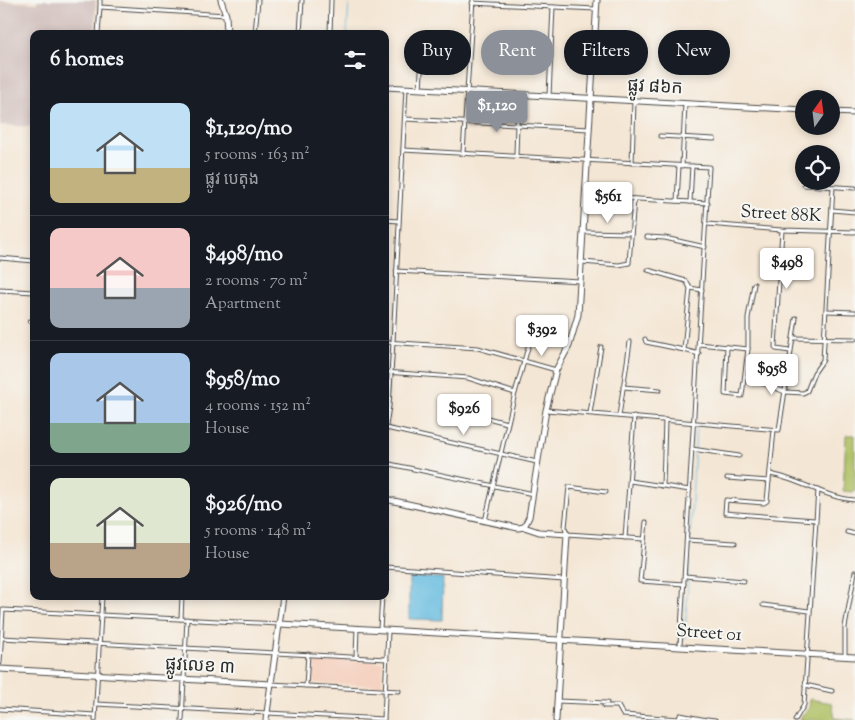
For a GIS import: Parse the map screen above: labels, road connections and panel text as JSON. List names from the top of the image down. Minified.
{"streets":{"street":["ផ្លូវ ៨៦ក","Street 88K","Street 01","ផ្លូវលេខ ៣"]},"north":"top","page":{"chip":["Buy","Rent","Filters","New"],"heading":"6 homes","list":[{"name":"$1,120/mo","note":"5 rooms · 163 m² · ផ្លូវ បេតុង"},{"name":"$498/mo","note":"2 rooms · 70 m² · Apartment"},{"name":"$958/mo","note":"4 rooms · 152 m² · House"},{"name":"$926/mo","note":"5 rooms · 148 m² · House"}],"price":["$1,120","$561","$498","$392","$958","$926"]}}
